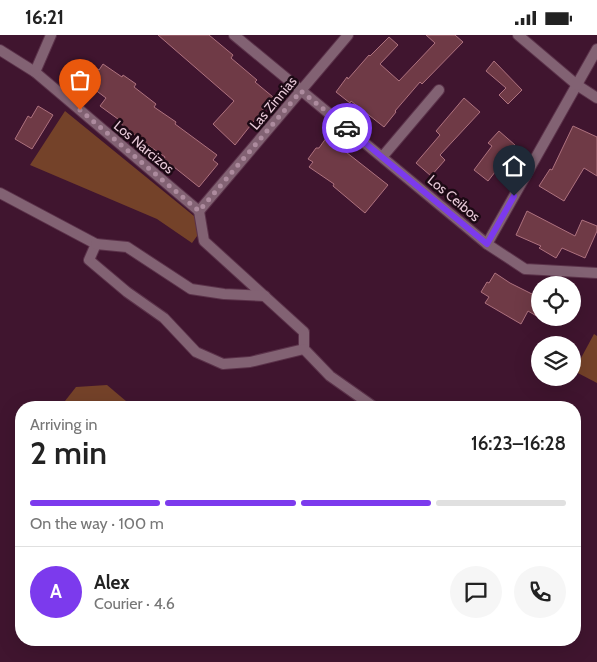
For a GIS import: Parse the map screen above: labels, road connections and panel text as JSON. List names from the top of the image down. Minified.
{"streets":{"street":["Las Zinnias","Los Narcizos","Los Ceibos"]},"crossings":[["Las Zinnias","Los Narcizos"],["Las Zinnias","Los Ceibos"]],"page":{"status":"16:21","heading":["2 min","Arriving in","16:23–16:28"],"panel":["Alex","Courier · 4.6"],"bar":"On the way · 100 m","round":"A"}}
